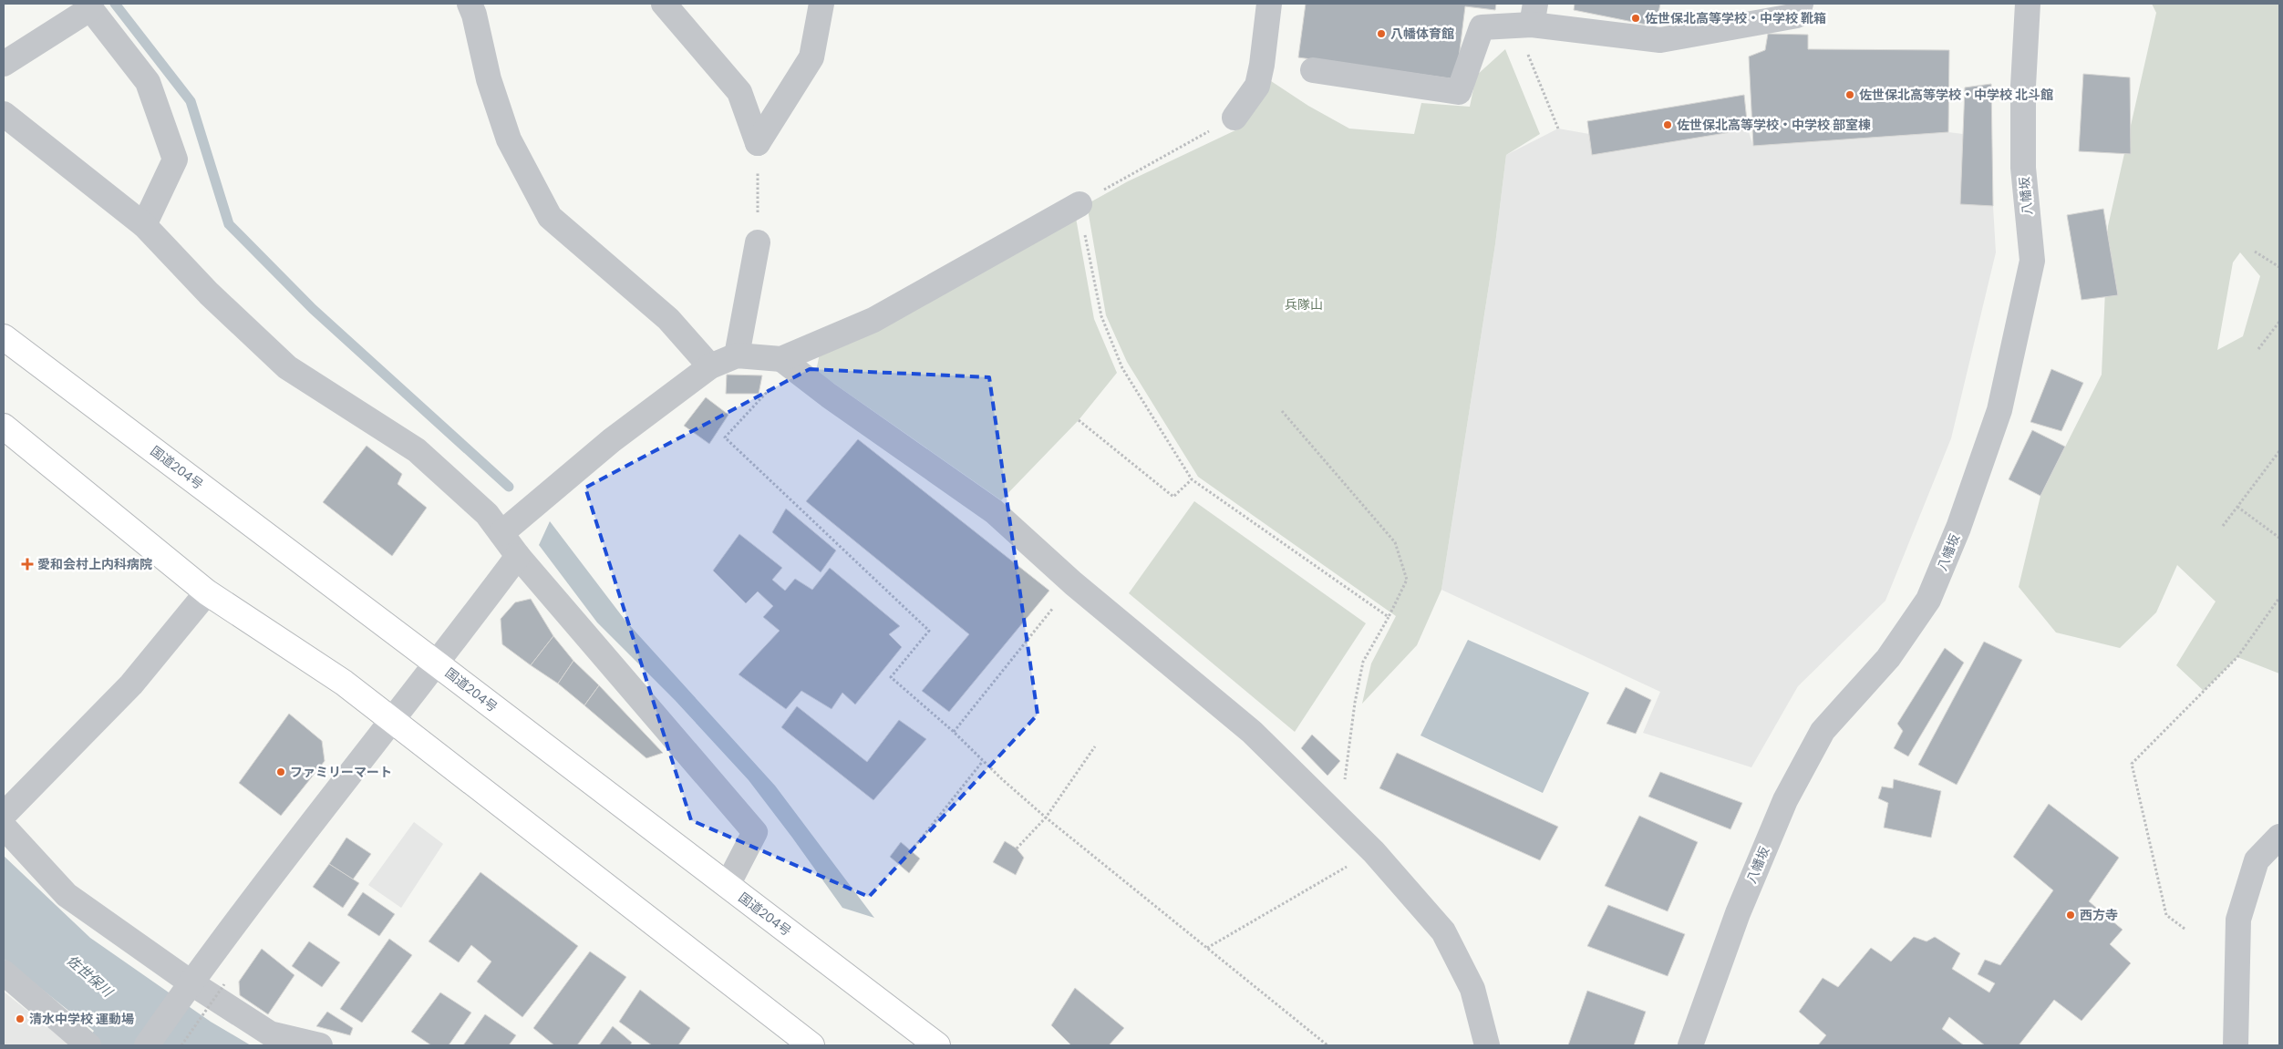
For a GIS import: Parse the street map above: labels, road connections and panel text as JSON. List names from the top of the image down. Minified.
{"streets":{"highway":["国道204号"],"street":["八幡坂"]},"water":["佐世保川"],"parks":["兵隊山"],"places":{"other":["佐世保北高等学校・中学校 靴箱","八幡体育館","佐世保北高等学校・中学校 北斗館","佐世保北高等学校・中学校 部室棟","ファミリーマート","西方寺","清水中学校 運動場"],"health":["愛和会村上内科病院"]}}
